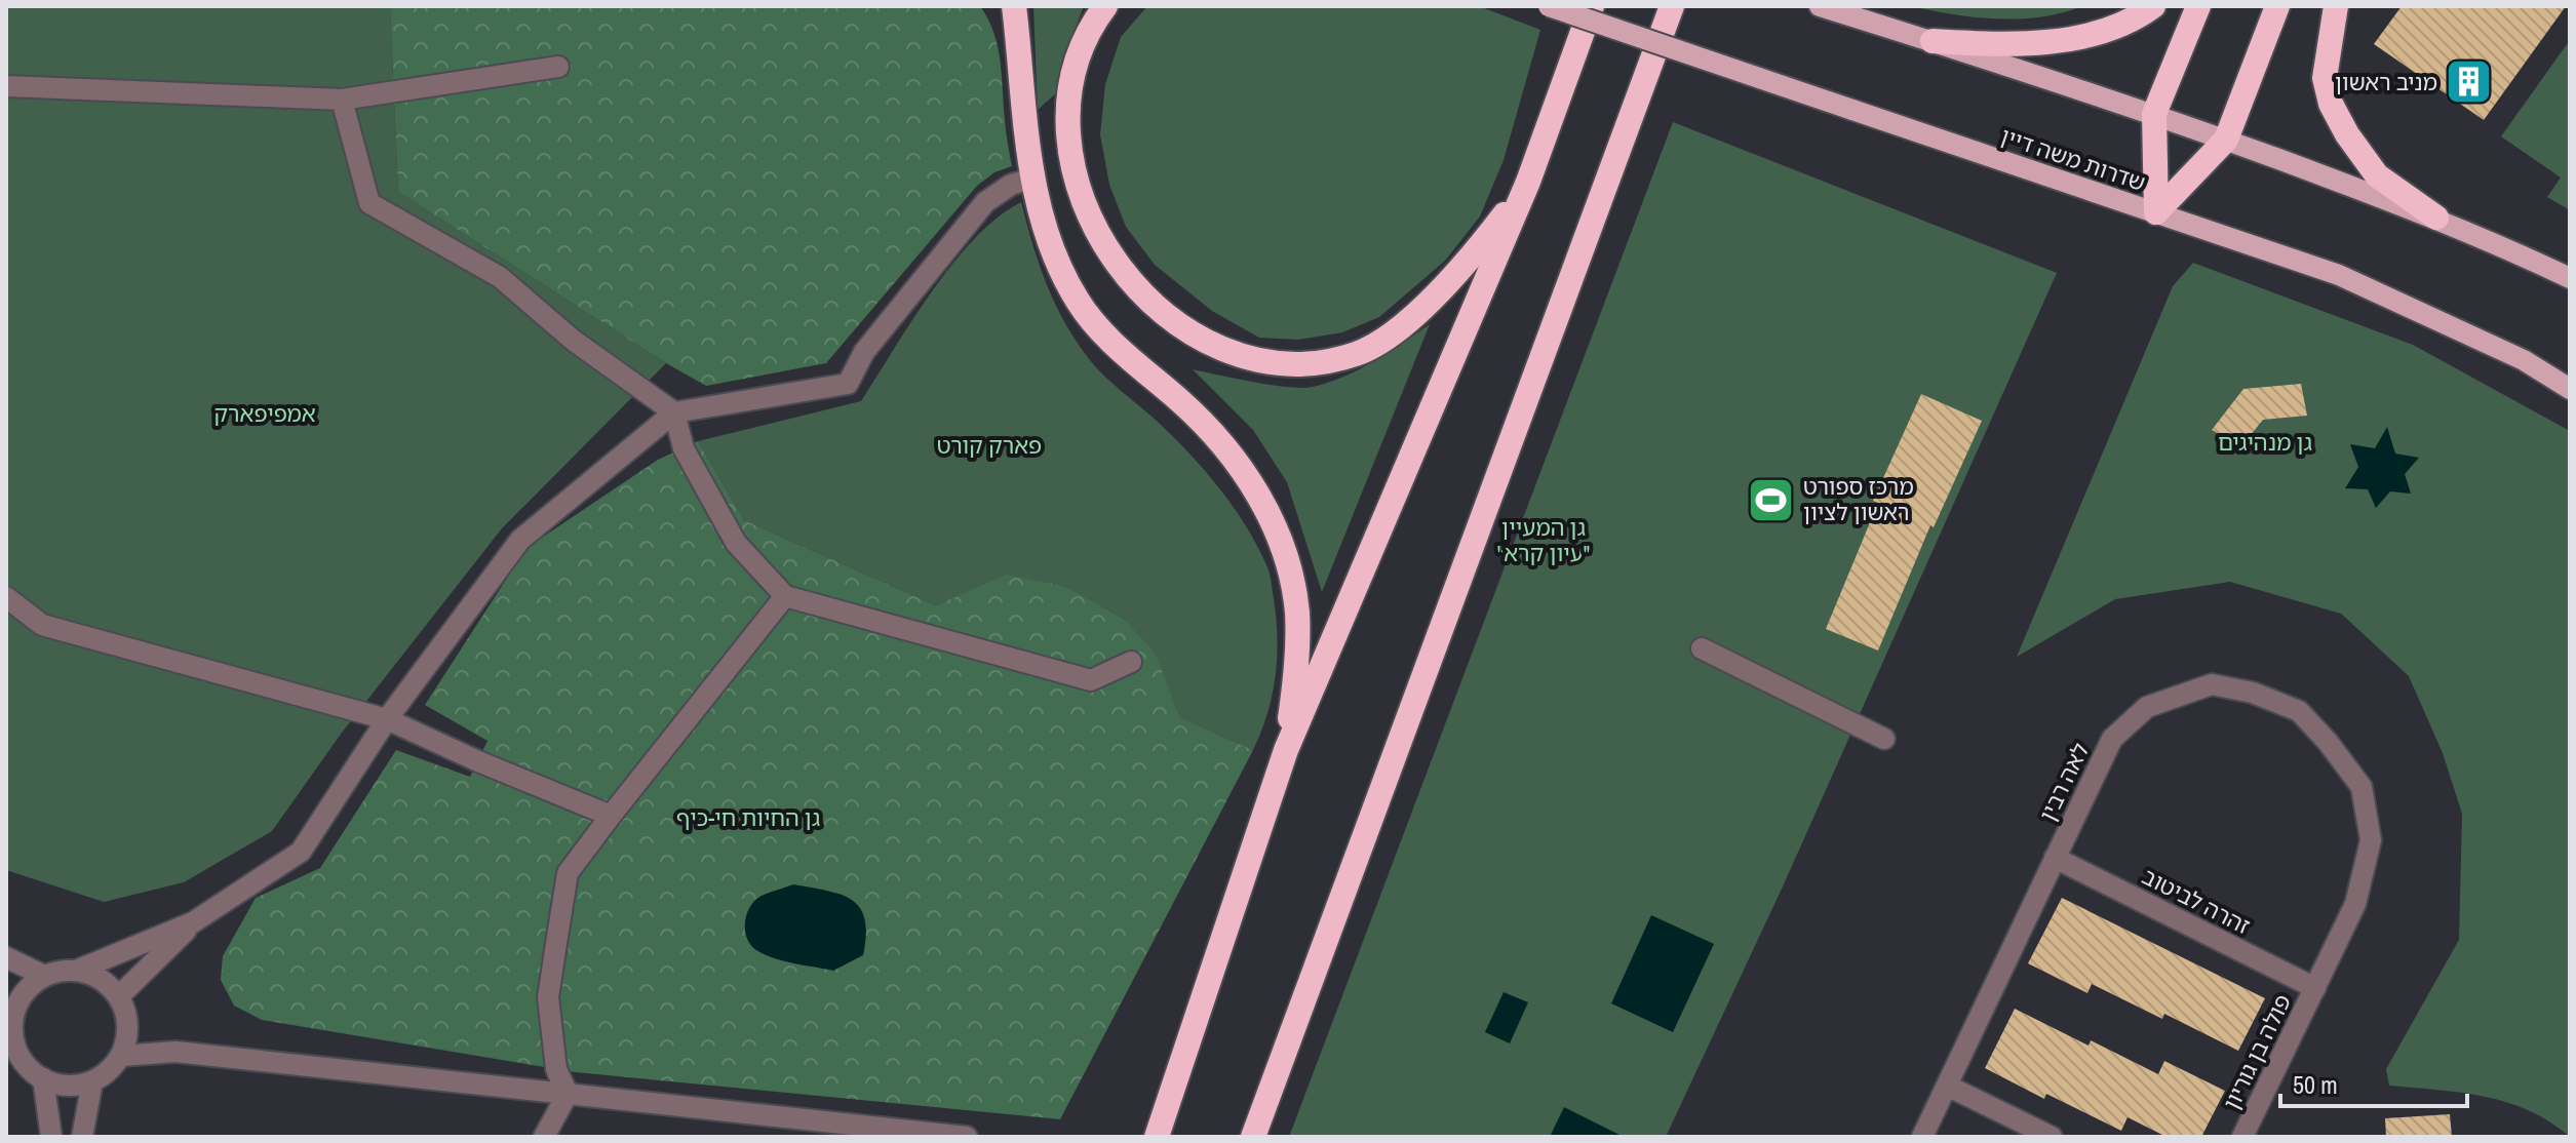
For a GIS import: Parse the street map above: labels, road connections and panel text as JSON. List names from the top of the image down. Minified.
{"streets":{"main road":["שדרות משה דיין"],"street":["לאה רבין","זהרה לביטוב","פולה בן גוריון"]},"crossings":[["לאה רבין","זהרה לביטוב"],["לאה רבין","פולה בן גוריון"],["זהרה לביטוב","פולה בן גוריון"]],"parks":["אמפיפארק","גן מנהיגים","פארק קורט","גן המעיין \"עיון קרא\"","גן החיות חי-כיף"],"places":{"building":["מניב ראשון"],"sports":["מרכז ספורט ראשון לציון"]},"scale_bar":"50 m"}
